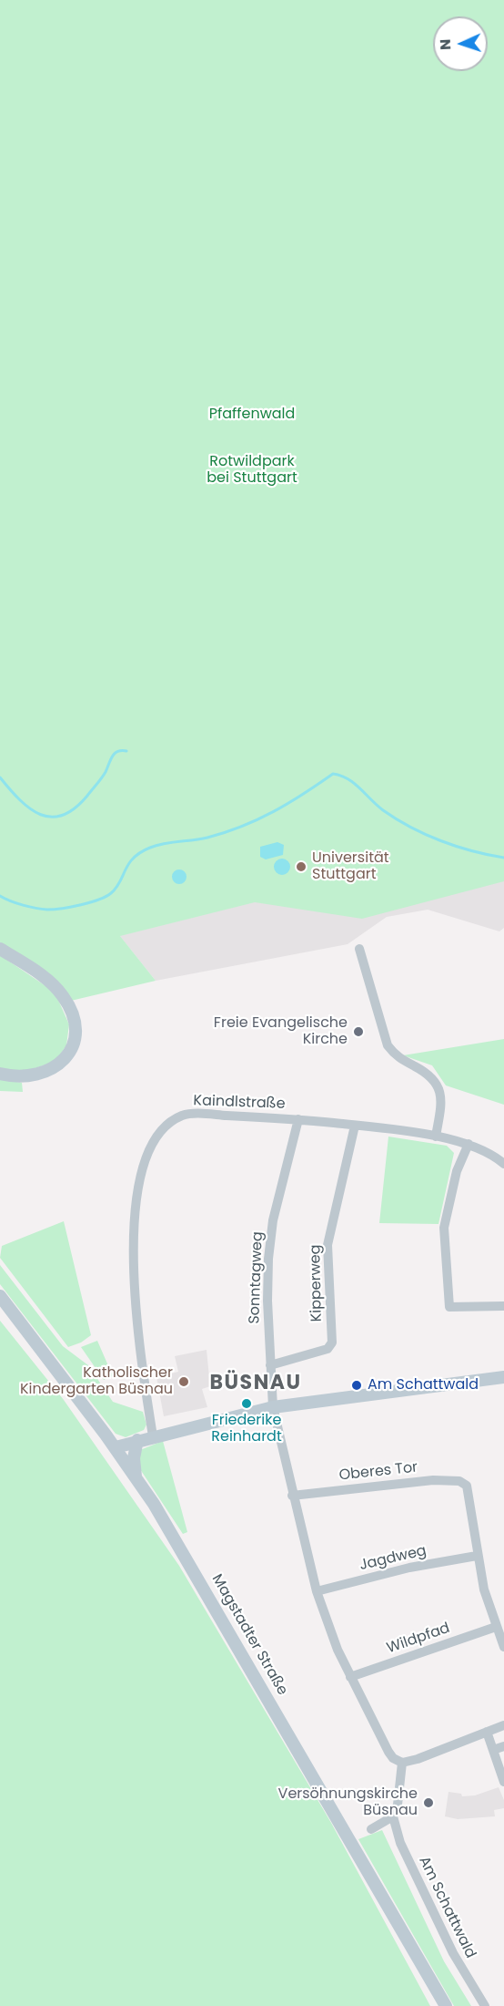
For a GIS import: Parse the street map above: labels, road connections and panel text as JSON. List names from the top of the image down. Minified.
{"streets":{"main road":["Magstadter Straße"],"street":["Kaindlstraße","Sonntagweg","Kipperweg","Oberes Tor","Jagdweg","Wildpfad","Am Schattwald"]},"crossings":[["Kaindlstraße","Sonntagweg"],["Kaindlstraße","Kipperweg"],["Sonntagweg","Kipperweg"],["Oberes Tor","Jagdweg"]],"districts":["BÜSNAU"],"parks":["Pfaffenwald","Rotwildpark bei Stuttgart"],"places":["Universität Stuttgart","Freie Evangelische Kirche","Katholischer Kindergarten Büsnau","Am Schattwald","Friederike Reinhardt","Versöhnungskirche Büsnau"],"north":"left"}
